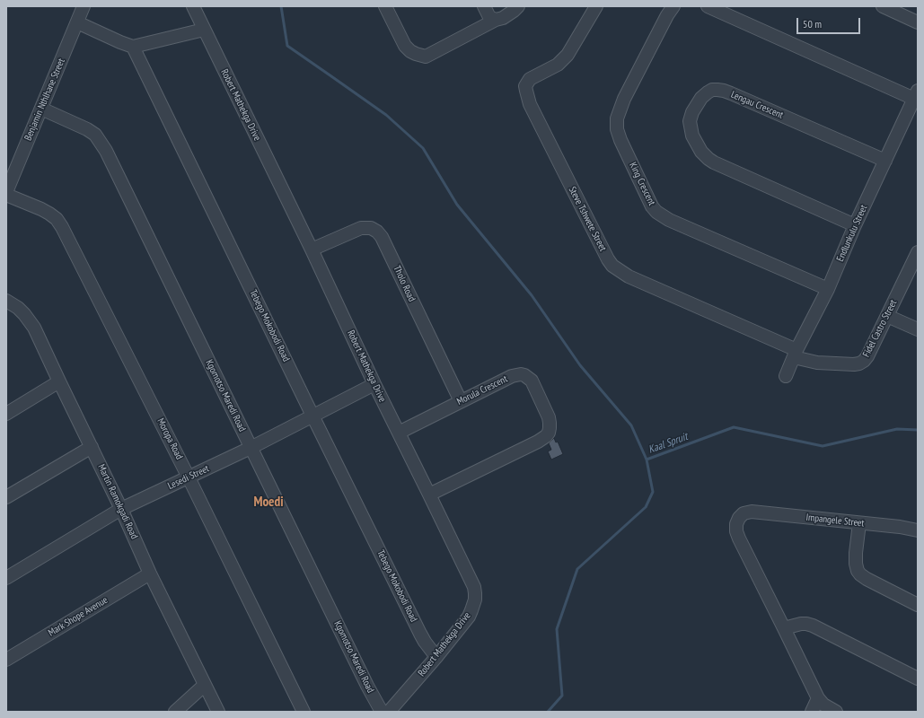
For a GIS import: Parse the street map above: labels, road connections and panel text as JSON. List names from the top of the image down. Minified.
{"streets":{"street":["Benjamin Nthlhane Street","Robert Mathekga Drive","Lengau Crescent","King Crescent","Steve Tshwete Street","Endlunkulu Street","Tholo Road","Tebego Mokobodi Road","Fidel Castro Street","Morula Crescent","Kgomotso Maredi Road","Moropa Road","Lesedi Street","Martin Ramokgadi Road","Impangele Street","Mark Shope Avenue"]},"crossings":[["Benjamin Nthlhane Street","Kgomotso Maredi Road"],["Benjamin Nthlhane Street","Moropa Road"],["Robert Mathekga Drive","Tholo Road"],["Robert Mathekga Drive","Tebego Mokobodi Road"],["Robert Mathekga Drive","Morula Crescent"],["Robert Mathekga Drive","Lesedi Street"],["Lengau Crescent","Endlunkulu Street"],["King Crescent","Endlunkulu Street"],["Steve Tshwete Street","Endlunkulu Street"],["Steve Tshwete Street","Fidel Castro Street"],["Endlunkulu Street","Fidel Castro Street"],["Tholo Road","Morula Crescent"],["Tebego Mokobodi Road","Lesedi Street"],["Kgomotso Maredi Road","Lesedi Street"],["Moropa Road","Lesedi Street"],["Lesedi Street","Martin Ramokgadi Road"],["Martin Ramokgadi Road","Mark Shope Avenue"]],"districts":["Moedi"],"water":["Kaal Spruit"],"scale_bar":"50 m"}
